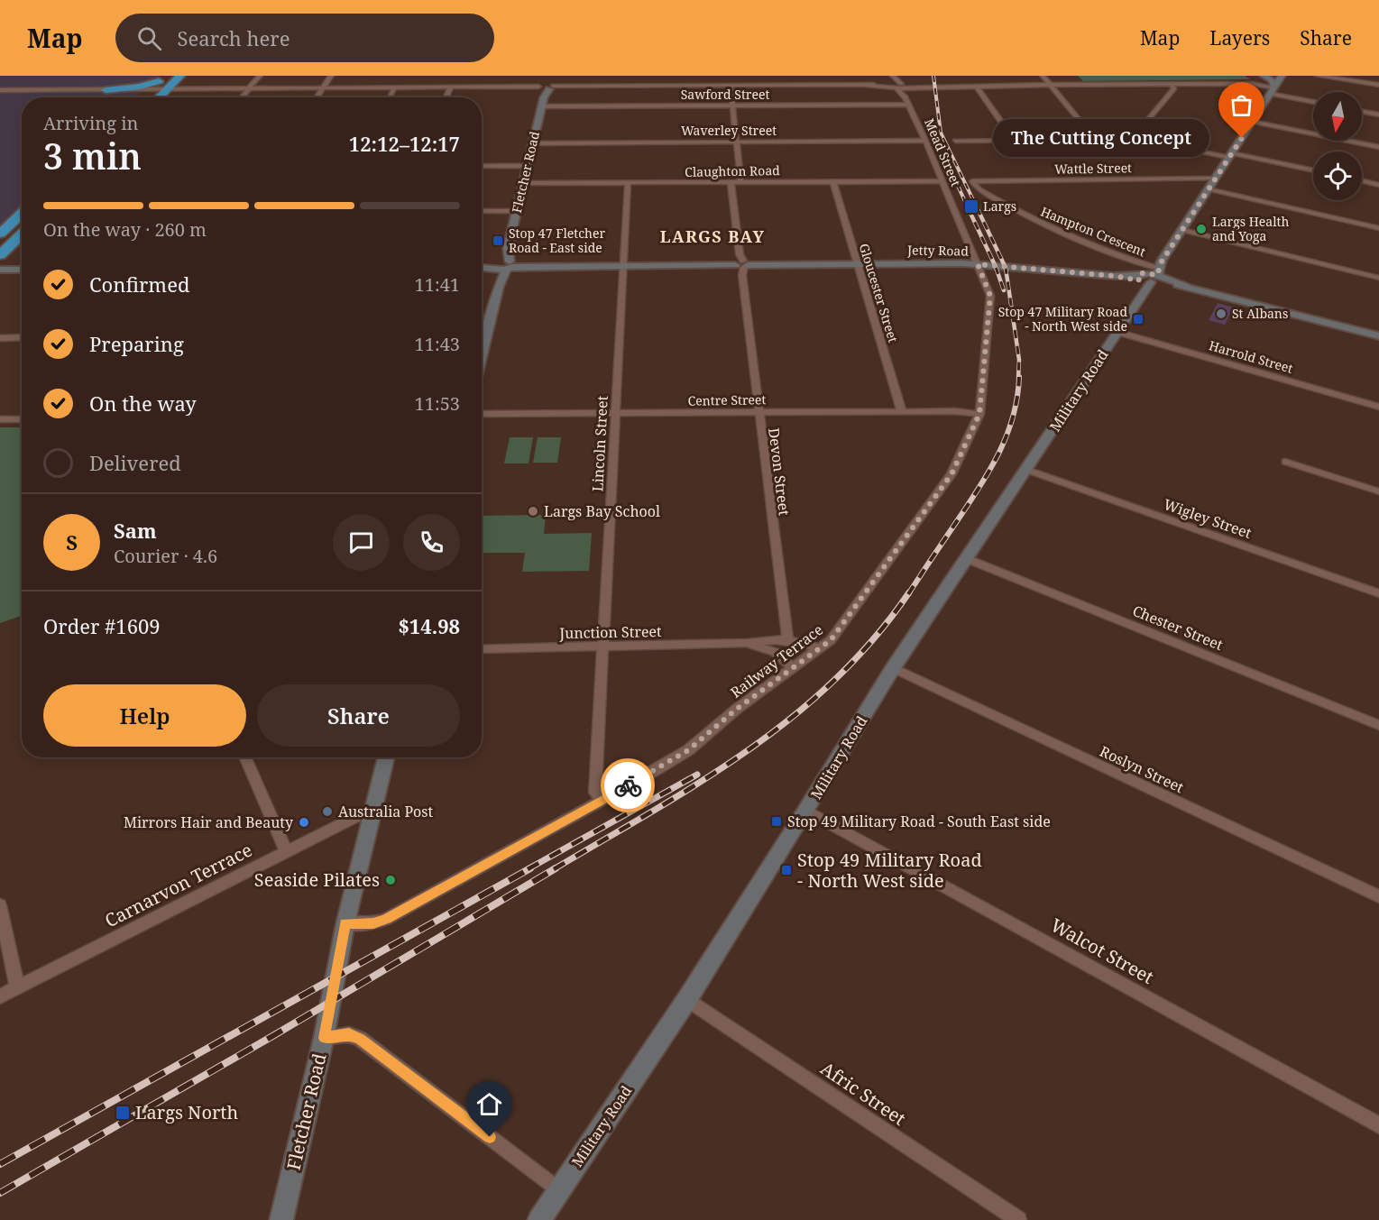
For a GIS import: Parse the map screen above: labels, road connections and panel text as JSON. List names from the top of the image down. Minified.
{"streets":{"street":["Sawford Street","Waverley Street","Mead Street","Wattle Street","Claughton Road","Fletcher Road","Hampton Crescent","Jetty Road","Gloucester Street","Harrold Street","Military Road","Centre Street","Lincoln Street","Devon Street","Wigley Street","Chester Street","Junction Street","Railway Terrace","Roslyn Street","Carnarvon Terrace","Walcot Street","Afric Street"]},"crossings":[["Sawford Street","Mead Street"],["Sawford Street","Fletcher Road"],["Waverley Street","Mead Street"],["Waverley Street","Fletcher Road"],["Mead Street","Claughton Road"],["Mead Street","Jetty Road"],["Mead Street","Railway Terrace"],["Wattle Street","Hampton Crescent"],["Wattle Street","Military Road"],["Claughton Road","Fletcher Road"],["Claughton Road","Gloucester Street"],["Claughton Road","Lincoln Street"],["Claughton Road","Devon Street"],["Fletcher Road","Jetty Road"],["Fletcher Road","Railway Terrace"],["Fletcher Road","Carnarvon Terrace"],["Hampton Crescent","Jetty Road"],["Hampton Crescent","Military Road"],["Jetty Road","Gloucester Street"],["Jetty Road","Military Road"],["Jetty Road","Lincoln Street"],["Jetty Road","Devon Street"],["Jetty Road","Railway Terrace"],["Gloucester Street","Centre Street"],["Harrold Street","Military Road"],["Military Road","Wigley Street"],["Military Road","Chester Street"],["Military Road","Roslyn Street"],["Military Road","Walcot Street"],["Military Road","Afric Street"],["Centre Street","Lincoln Street"],["Centre Street","Devon Street"],["Centre Street","Railway Terrace"],["Lincoln Street","Junction Street"],["Lincoln Street","Railway Terrace"],["Devon Street","Junction Street"],["Junction Street","Railway Terrace"]],"districts":["LARGS BAY"],"places":{"other":["The Cutting Concept","Largs Health and Yoga","St Albans","Largs Bay School","Australia Post","Mirrors Hair and Beauty","Seaside Pilates"],"transit":["Largs","Stop 47 Fletcher Road - East side","Stop 47 Military Road - North West side","Stop 49 Military Road - South East side","Stop 49 Military Road - North West side","Largs North"]},"north":"bottom","page":{"header":"Map","search":"Search here","nav":["Map","Layers","Share"],"heading":["3 min","Arriving in","12:12–12:17"],"panel":["Sam","Courier · 4.6","Order #1609","$14.98"],"bubble":"The Cutting Concept","bar":"On the way · 260 m","list":[["Confirmed","11:41"],["Preparing","11:43"],["On the way","11:53"],"Delivered"],"round":"S","buttons":["Help","Share"]}}
